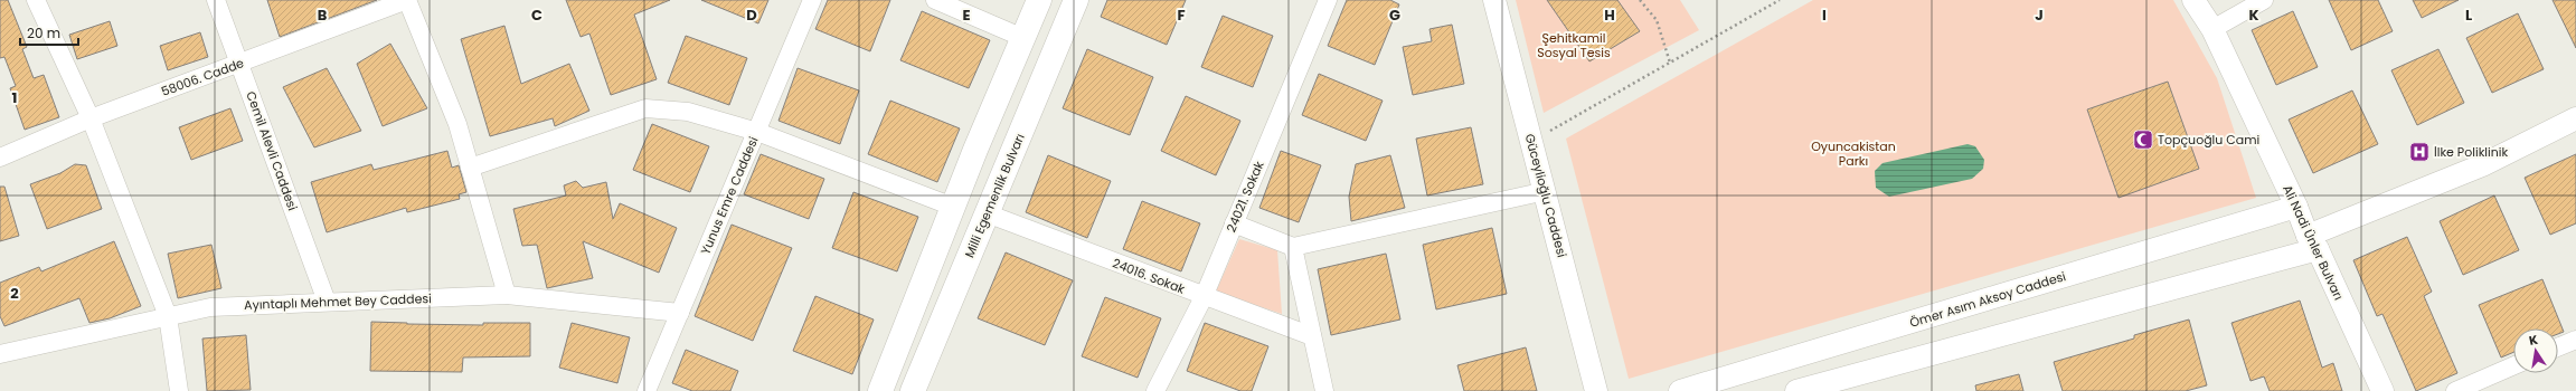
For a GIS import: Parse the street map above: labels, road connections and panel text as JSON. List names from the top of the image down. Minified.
{"streets":{"main road":["Milli Egemenlik Bulvarı"],"street":["58006. Cadde","Cemil Alevli Caddesi","Yunus Emre Caddesi","Güceylioğlu Caddesi","24021. Sokak","Ali Nadi Ünler Bulvarı","24016. Sokak","Ömer Asım Aksoy Caddesi","Ayıntaplı Mehmet Bey Caddesi"]},"crossings":[["58006. Cadde","Cemil Alevli Caddesi"],["Cemil Alevli Caddesi","Ayıntaplı Mehmet Bey Caddesi"],["Yunus Emre Caddesi","Ayıntaplı Mehmet Bey Caddesi"],["Milli Egemenlik Bulvarı","24016. Sokak"],["24021. Sokak","24016. Sokak"],["Ali Nadi Ünler Bulvarı","Ömer Asım Aksoy Caddesi"]],"parks":["Şehitkamil Sosyal Tesis","Oyuncakistan Parkı"],"places":{"mosque":["Topçuoğlu Cami"],"hospital":["İlke Poliklinik"]},"scale_bar":"20 m","north":"top","grid":{"columns":["B","C","D","E","F","G","H","I","J","K","L"],"rows":["1","2"]}}
